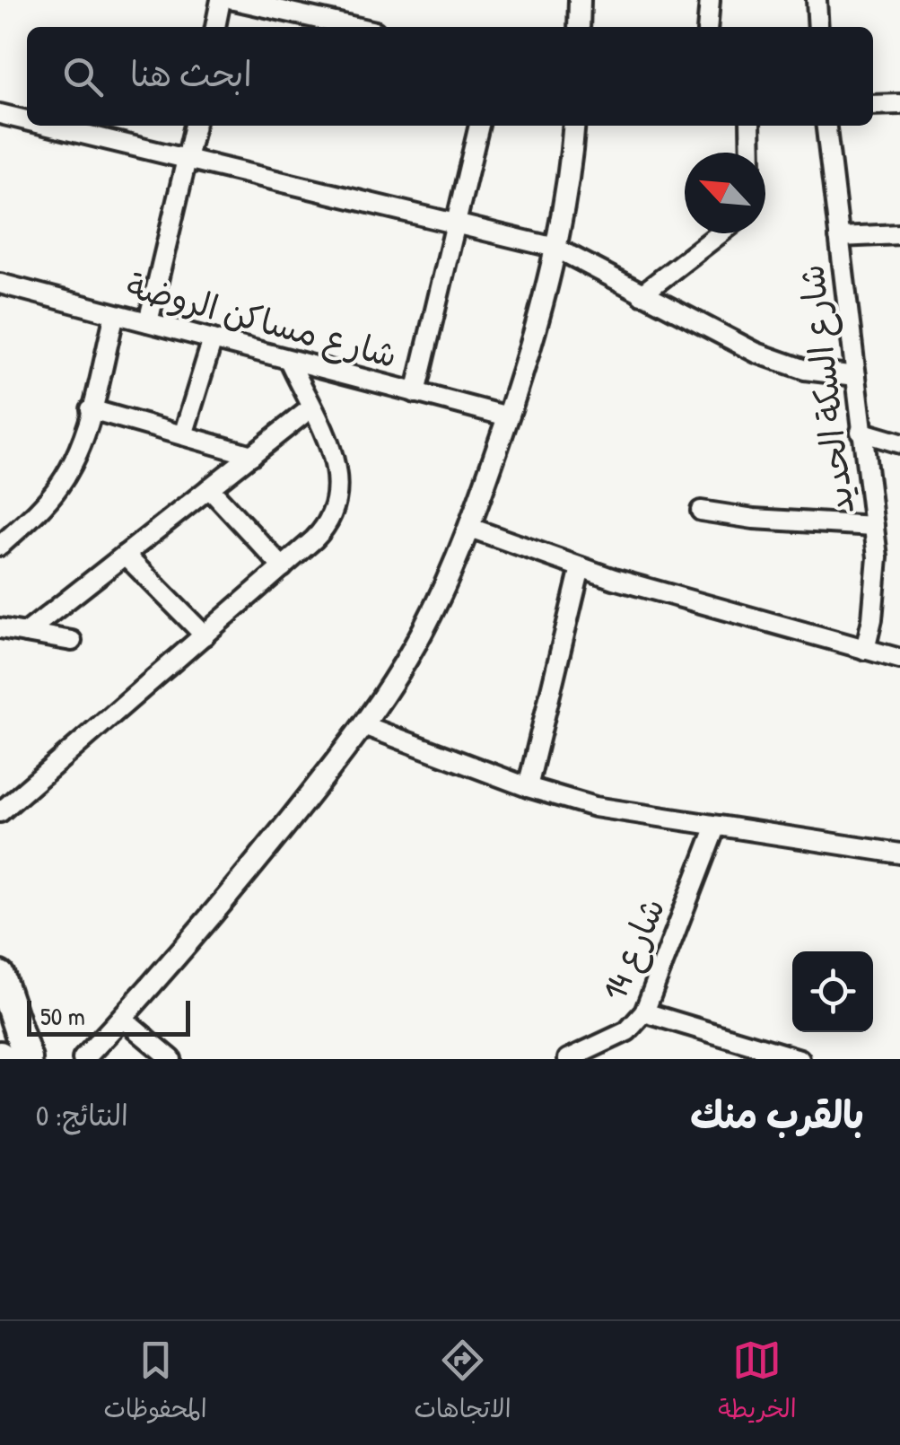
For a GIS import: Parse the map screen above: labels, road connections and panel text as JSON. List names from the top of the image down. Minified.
{"streets":{"street":["شارع مساكن الروضة","شارع السكة الحديد","شارع 14"]},"scale_bar":"50 m","north":"top left","page":{"search":"ابحث هنا","scale":"50 m","heading":["بالقرب منك","النتائج: 0"],"nav":["الخريطة","الاتجاهات","المحفوظات"]}}
